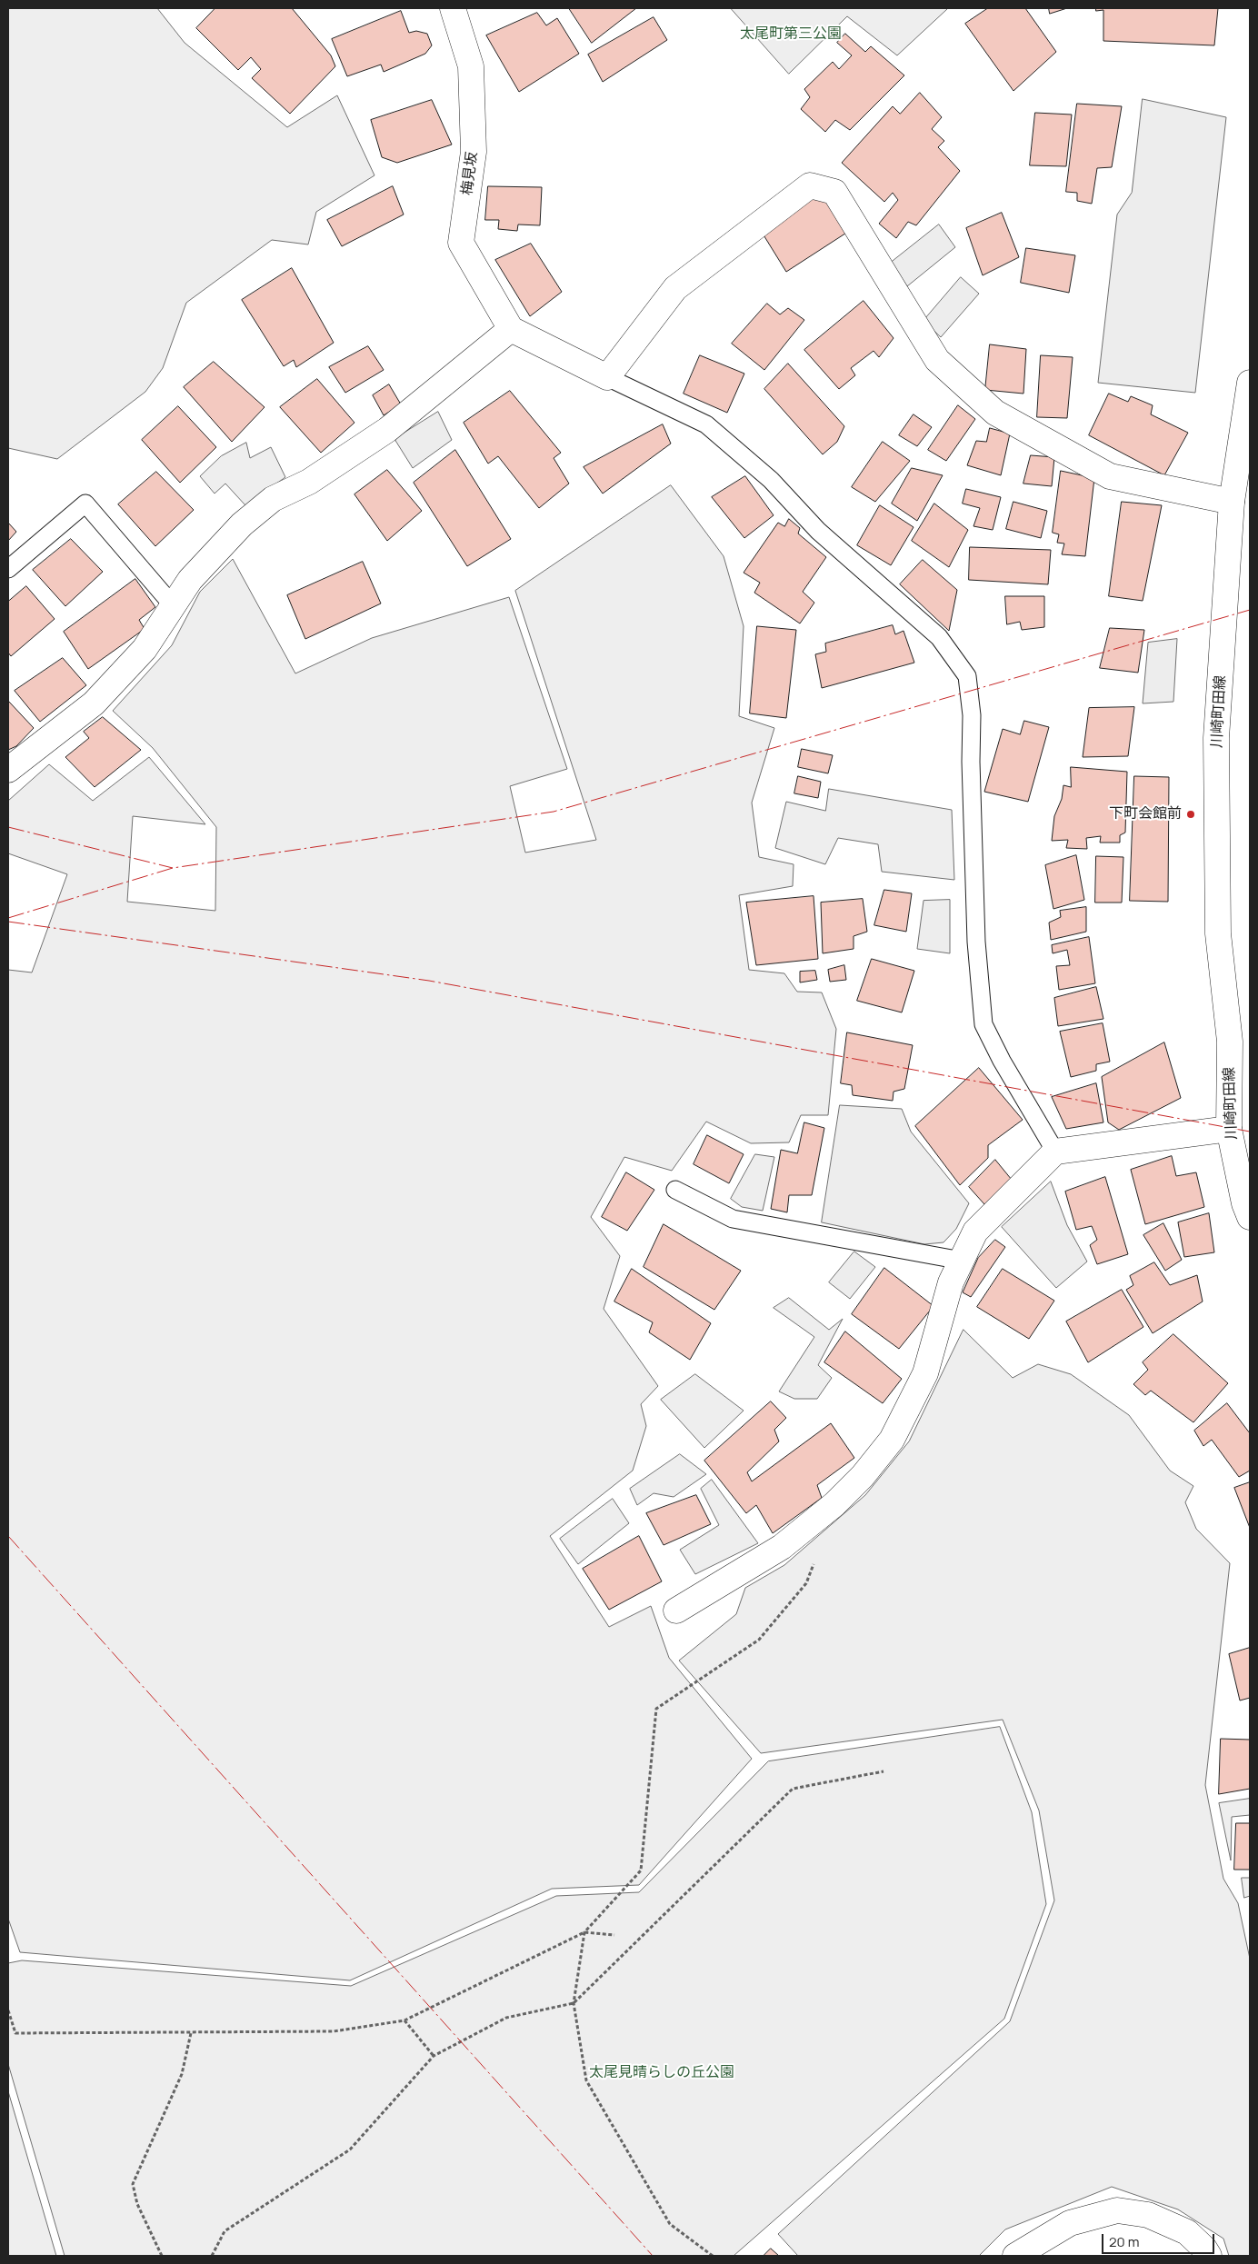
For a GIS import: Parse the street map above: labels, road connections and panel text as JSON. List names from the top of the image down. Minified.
{"streets":{"street":["梅見坂","川崎町田線"]},"parks":["太尾町第三公園","太尾見晴らしの丘公園"],"places":["下町会館前"],"scale_bar":"20 m"}
